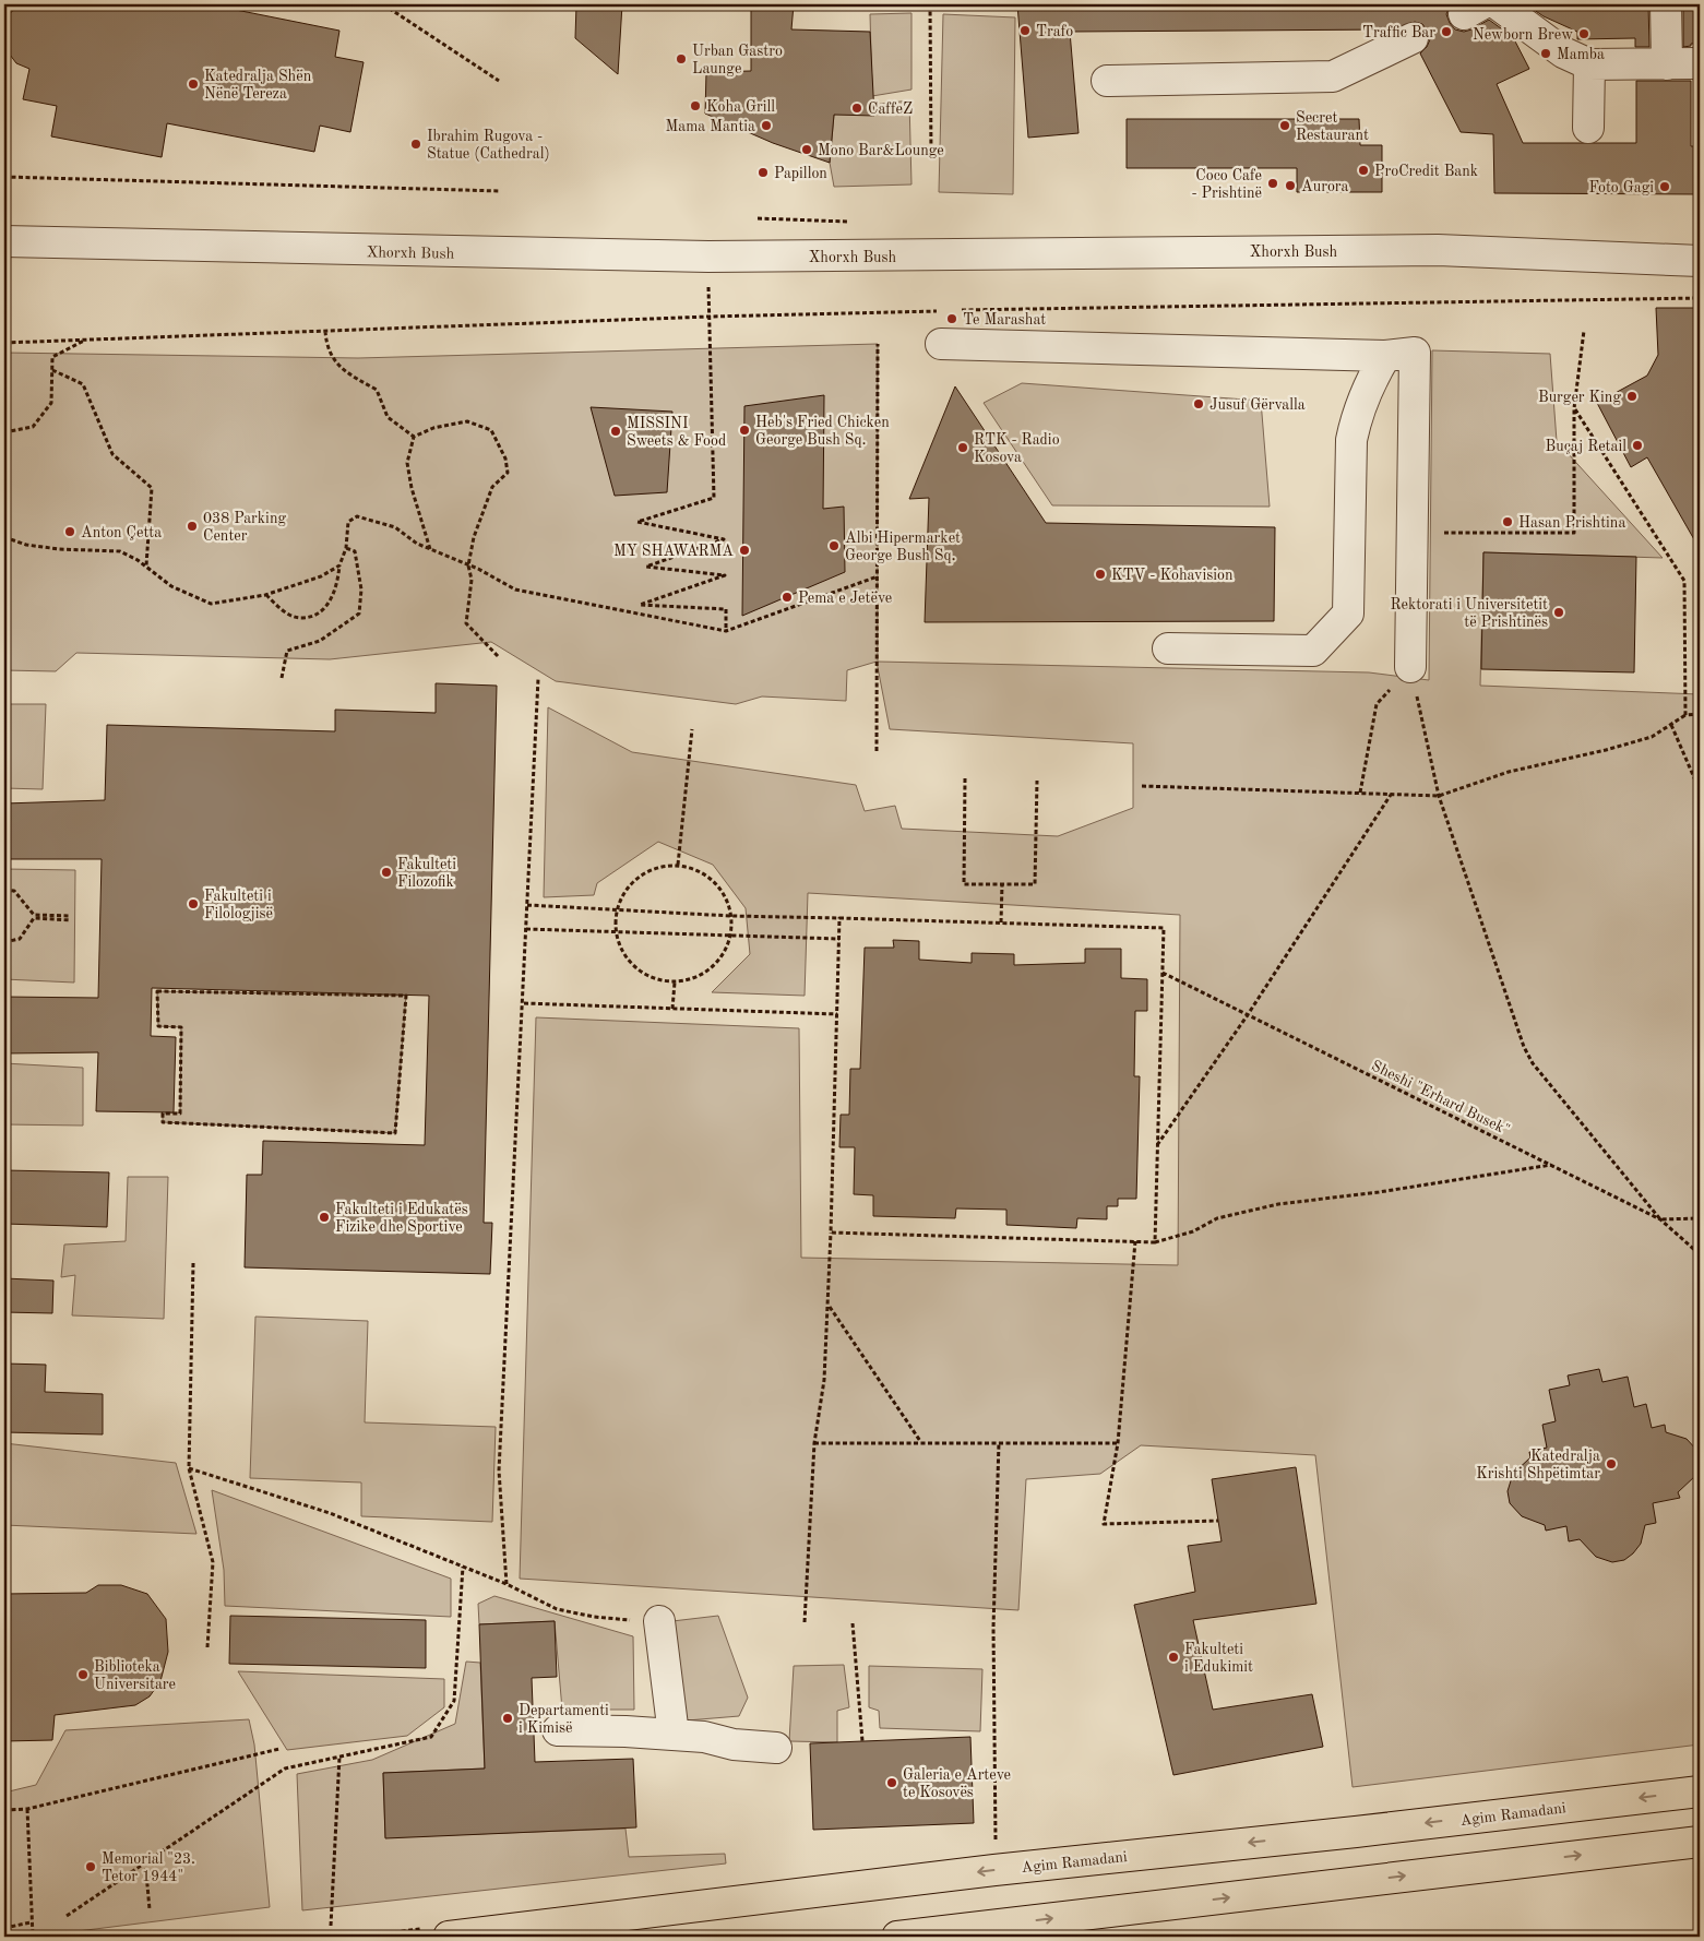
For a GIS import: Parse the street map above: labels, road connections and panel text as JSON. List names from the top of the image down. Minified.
{"streets":{"main road":["Agim Ramadani"],"street":["Xhorxh Bush"],"path":["Sheshi \"Erhard Busek\""]},"places":["Trafo","Traffic Bar","Newborn Brew","Mamba","Urban Gastro Launge","Katedralja Shën Nënë Tereza","Koha Grill","CaffeZ","Mama Mantia","Secret Restaurant","Ibrahim Rugova - Statue (Cathedral)","Mono Bar&Lounge","ProCredit Bank","Papillon","Coco Cafe - Prishtinë","Aurora","Foto Gagi","Te Marashat","Burger King","Jusuf Gërvalla","Heb's Fried Chicken George Bush Sq.","MISSINI Sweets & Food","Buçaj Retail","RTK - Radio Kosova","Hasan Prishtina","038 Parking Center","Anton Çetta","Albi Hipermarket George Bush Sq.","MY SHAWARMA","KTV - Kohavision","Pema e Jetëve","Rektorati i Universitetit të Prishtinës","Fakulteti Filozofik","Fakulteti i Filologjisë","Fakulteti i Edukatës Fizike dhe Sportive","Katedralja Krishti Shpëtimtar","Fakulteti i Edukimit","Biblioteka Universitare","Departamenti i Kimisë","Galeria e Arteve te Kosovës","Memorial \"23. Tetor 1944\""]}
